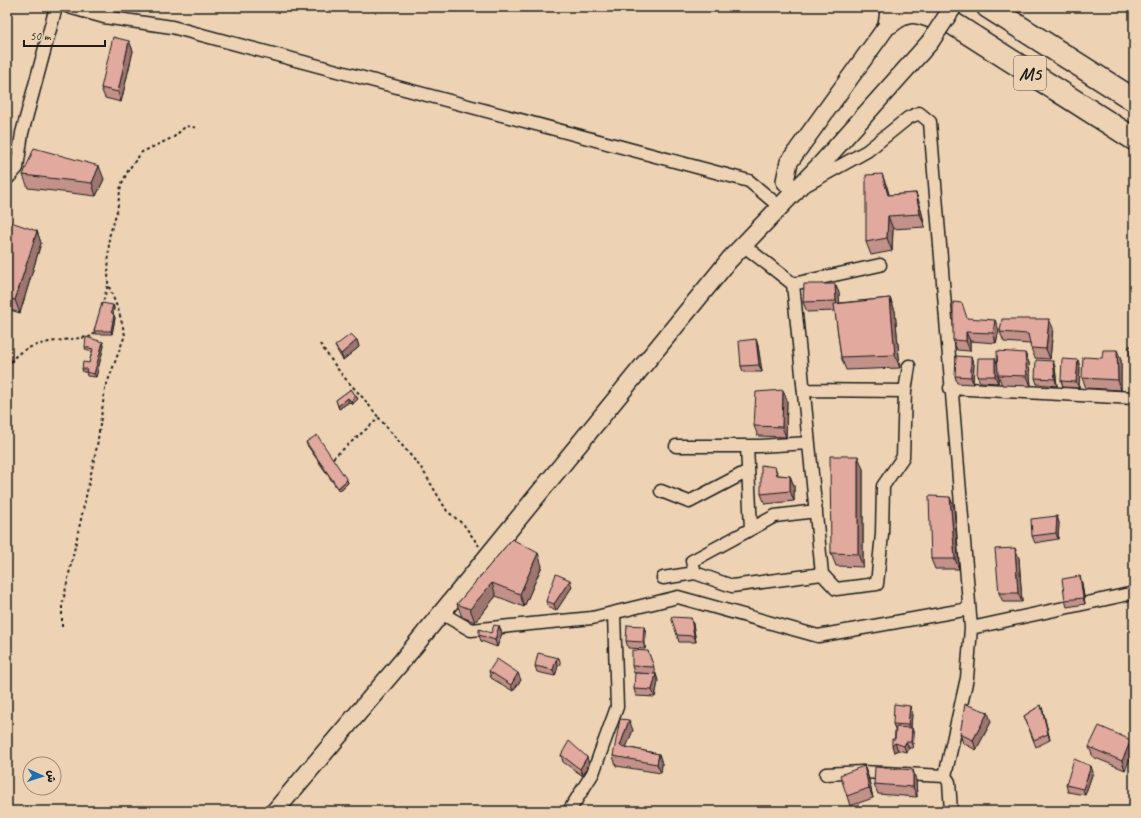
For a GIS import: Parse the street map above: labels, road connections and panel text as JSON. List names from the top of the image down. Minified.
{"streets":{"highway":["M5"]},"scale_bar":"50 m","north":"right"}
